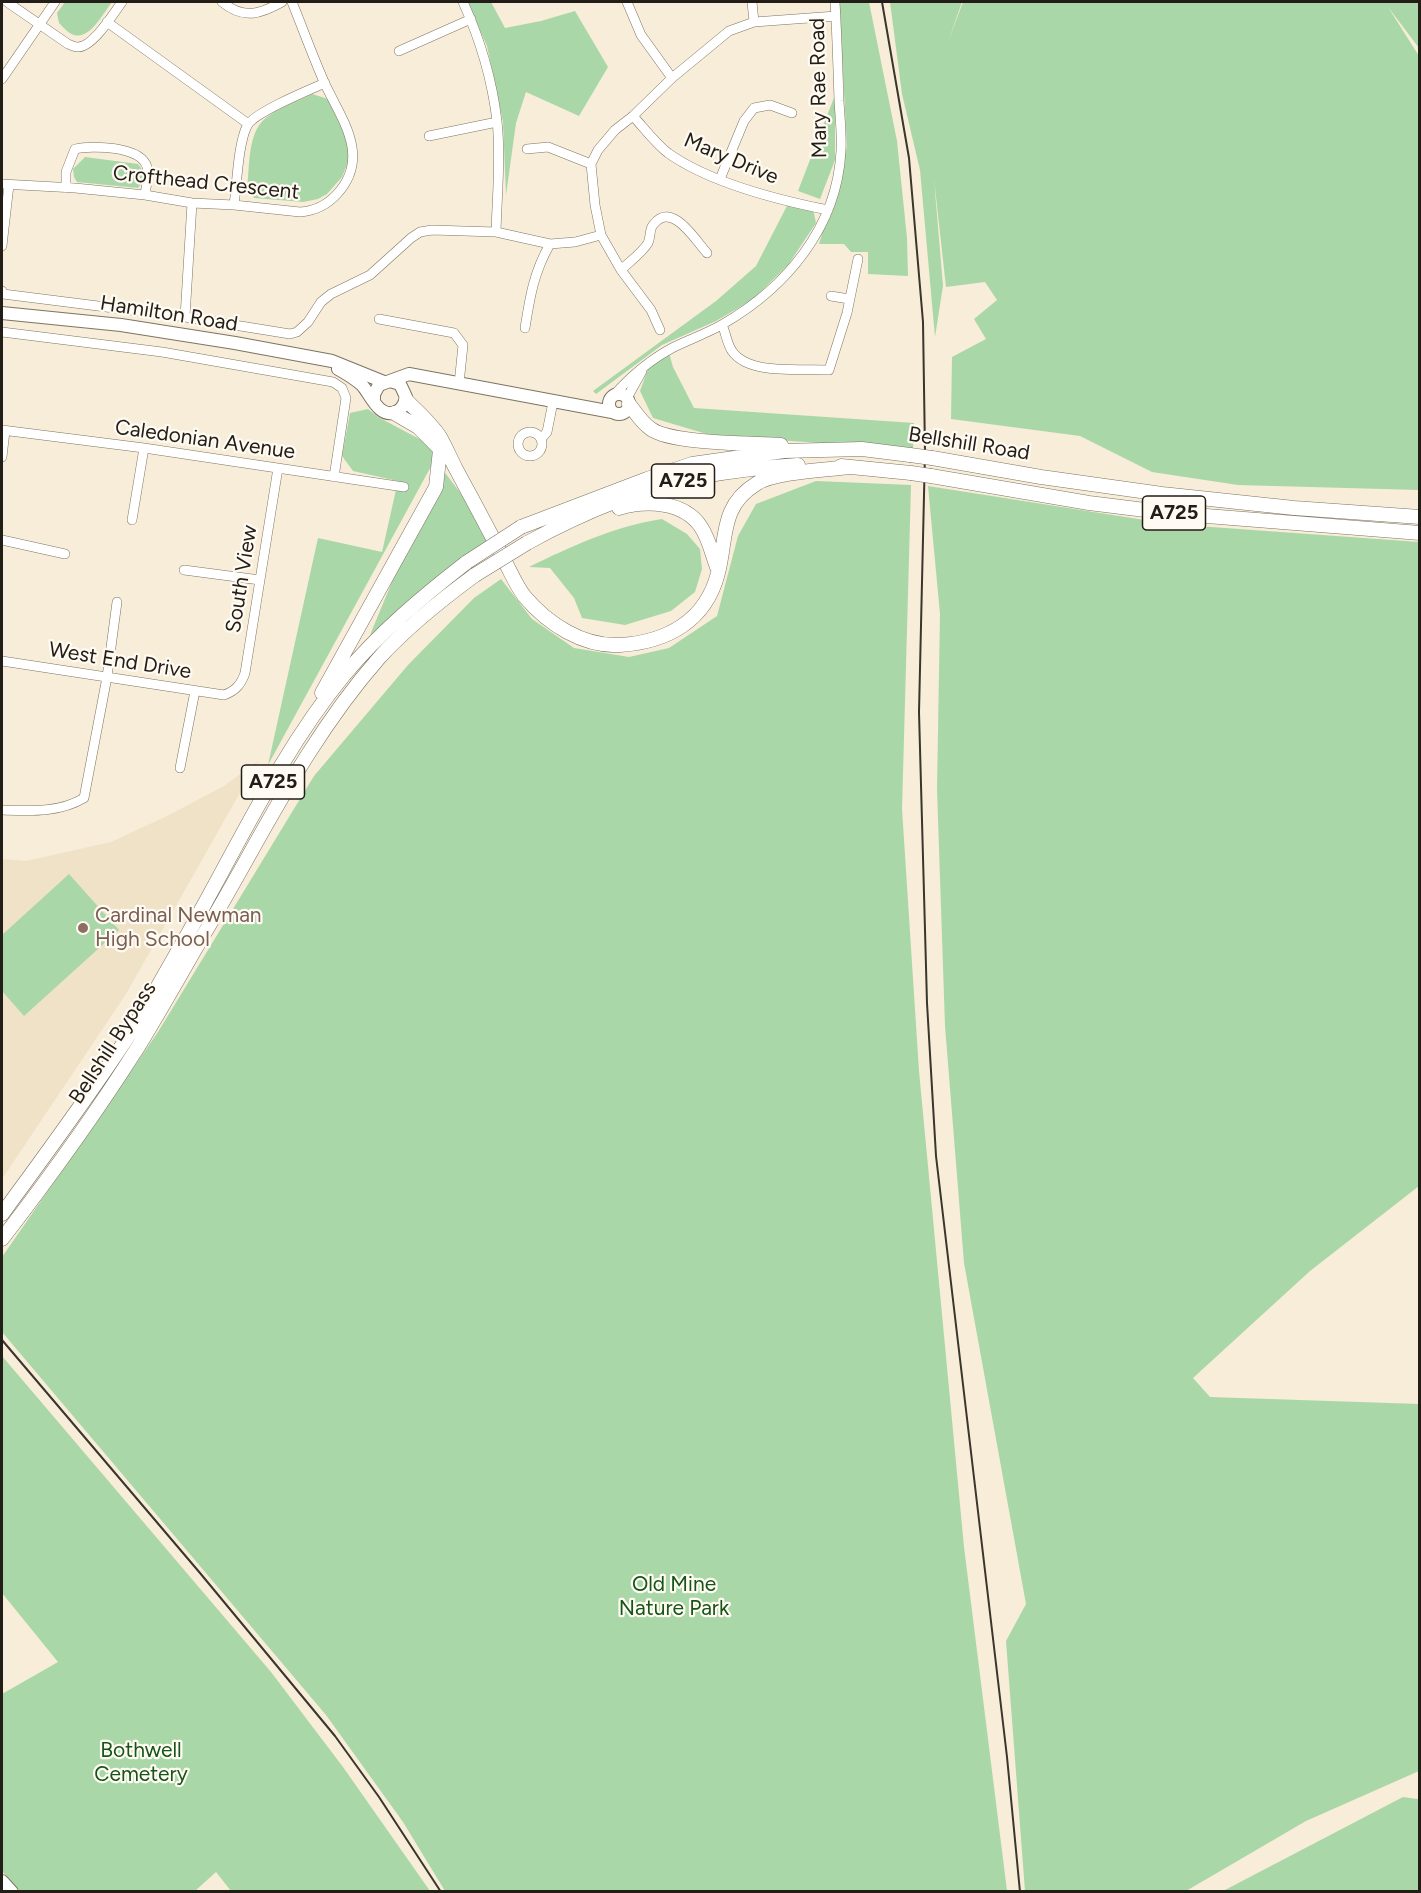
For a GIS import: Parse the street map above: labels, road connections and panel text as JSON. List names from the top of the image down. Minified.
{"streets":{"highway":["Bellshill Road","A725","Bellshill Bypass"],"main road":["Hamilton Road"],"street":["Mary Rae Road","Mary Drive","Crofthead Crescent","Caledonian Avenue","South View","West End Drive"]},"crossings":[["Mary Rae Road","Mary Drive"],["Caledonian Avenue","South View"],["Bellshill Road","Bellshill Bypass"],["South View","West End Drive"]],"parks":["Old Mine Nature Park","Bothwell Cemetery"],"places":["Cardinal Newman High School"]}
